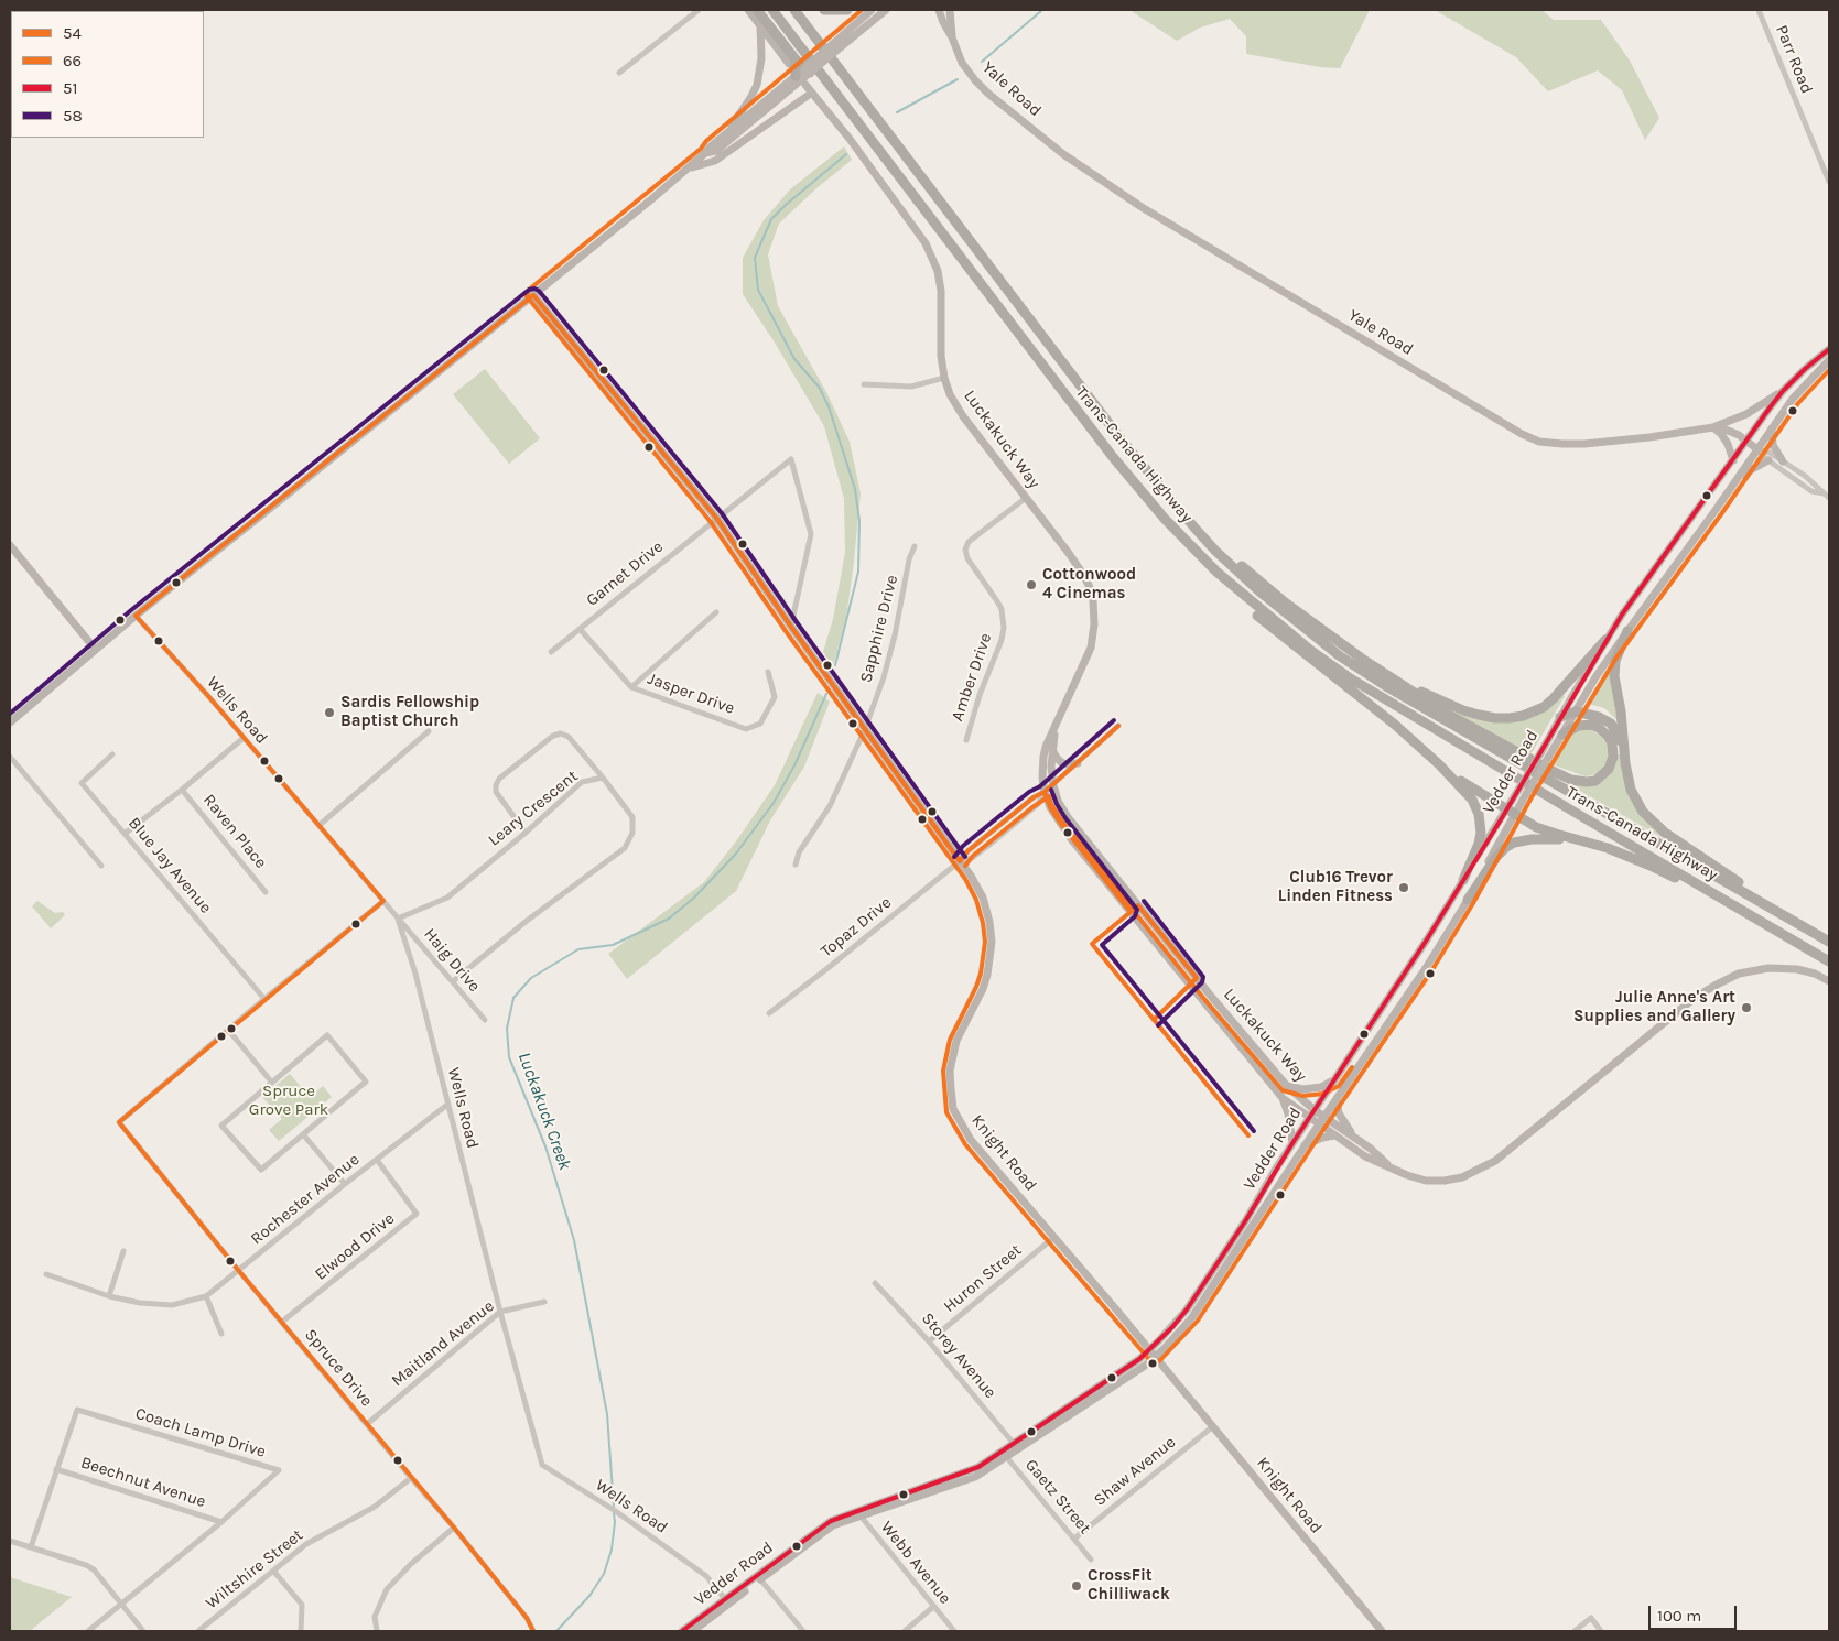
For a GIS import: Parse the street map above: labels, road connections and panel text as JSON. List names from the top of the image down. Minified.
{"streets":{"highway":["Trans-Canada Highway"],"street":["Parr Road","Yale Road","Luckakuck Way","Garnet Drive","Sapphire Drive","Amber Drive","Jasper Drive","Wells Road","Vedder Road","Leary Crescent","Raven Place","Blue Jay Avenue","Topaz Drive","Haig Drive","Knight Road","Rochester Avenue","Elwood Drive","Huron Street","Maitland Avenue","Storey Avenue","Spruce Drive","Coach Lamp Drive","Shaw Avenue","Beechnut Avenue","Gaetz Street","Webb Avenue","Wiltshire Street"]},"crossings":[["Yale Road","Vedder Road"],["Luckakuck Way","Amber Drive"],["Luckakuck Way","Vedder Road"],["Luckakuck Way","Topaz Drive"],["Garnet Drive","Jasper Drive"],["Garnet Drive","Knight Road"],["Sapphire Drive","Knight Road"],["Wells Road","Vedder Road"],["Wells Road","Leary Crescent"],["Wells Road","Haig Drive"],["Wells Road","Rochester Avenue"],["Wells Road","Maitland Avenue"],["Vedder Road","Knight Road"],["Vedder Road","Storey Avenue"],["Vedder Road","Gaetz Street"],["Vedder Road","Webb Avenue"],["Leary Crescent","Haig Drive"],["Topaz Drive","Knight Road"],["Knight Road","Huron Street"],["Knight Road","Shaw Avenue"],["Rochester Avenue","Elwood Drive"],["Rochester Avenue","Spruce Drive"],["Elwood Drive","Spruce Drive"],["Huron Street","Storey Avenue"],["Maitland Avenue","Spruce Drive"],["Spruce Drive","Wiltshire Street"],["Coach Lamp Drive","Beechnut Avenue"],["Shaw Avenue","Gaetz Street"]],"water":["Luckakuck Creek"],"parks":["Spruce Grove Park"],"places":["Cottonwood 4 Cinemas","Sardis Fellowship Baptist Church","Club16 Trevor Linden Fitness","Julie Anne's Art Supplies and Gallery","CrossFit Chilliwack"],"lines":["transit line 66","transit line 58","transit line 54","transit line 51"],"legend":["54","66","51","58"],"scale_bar":"100 m"}
